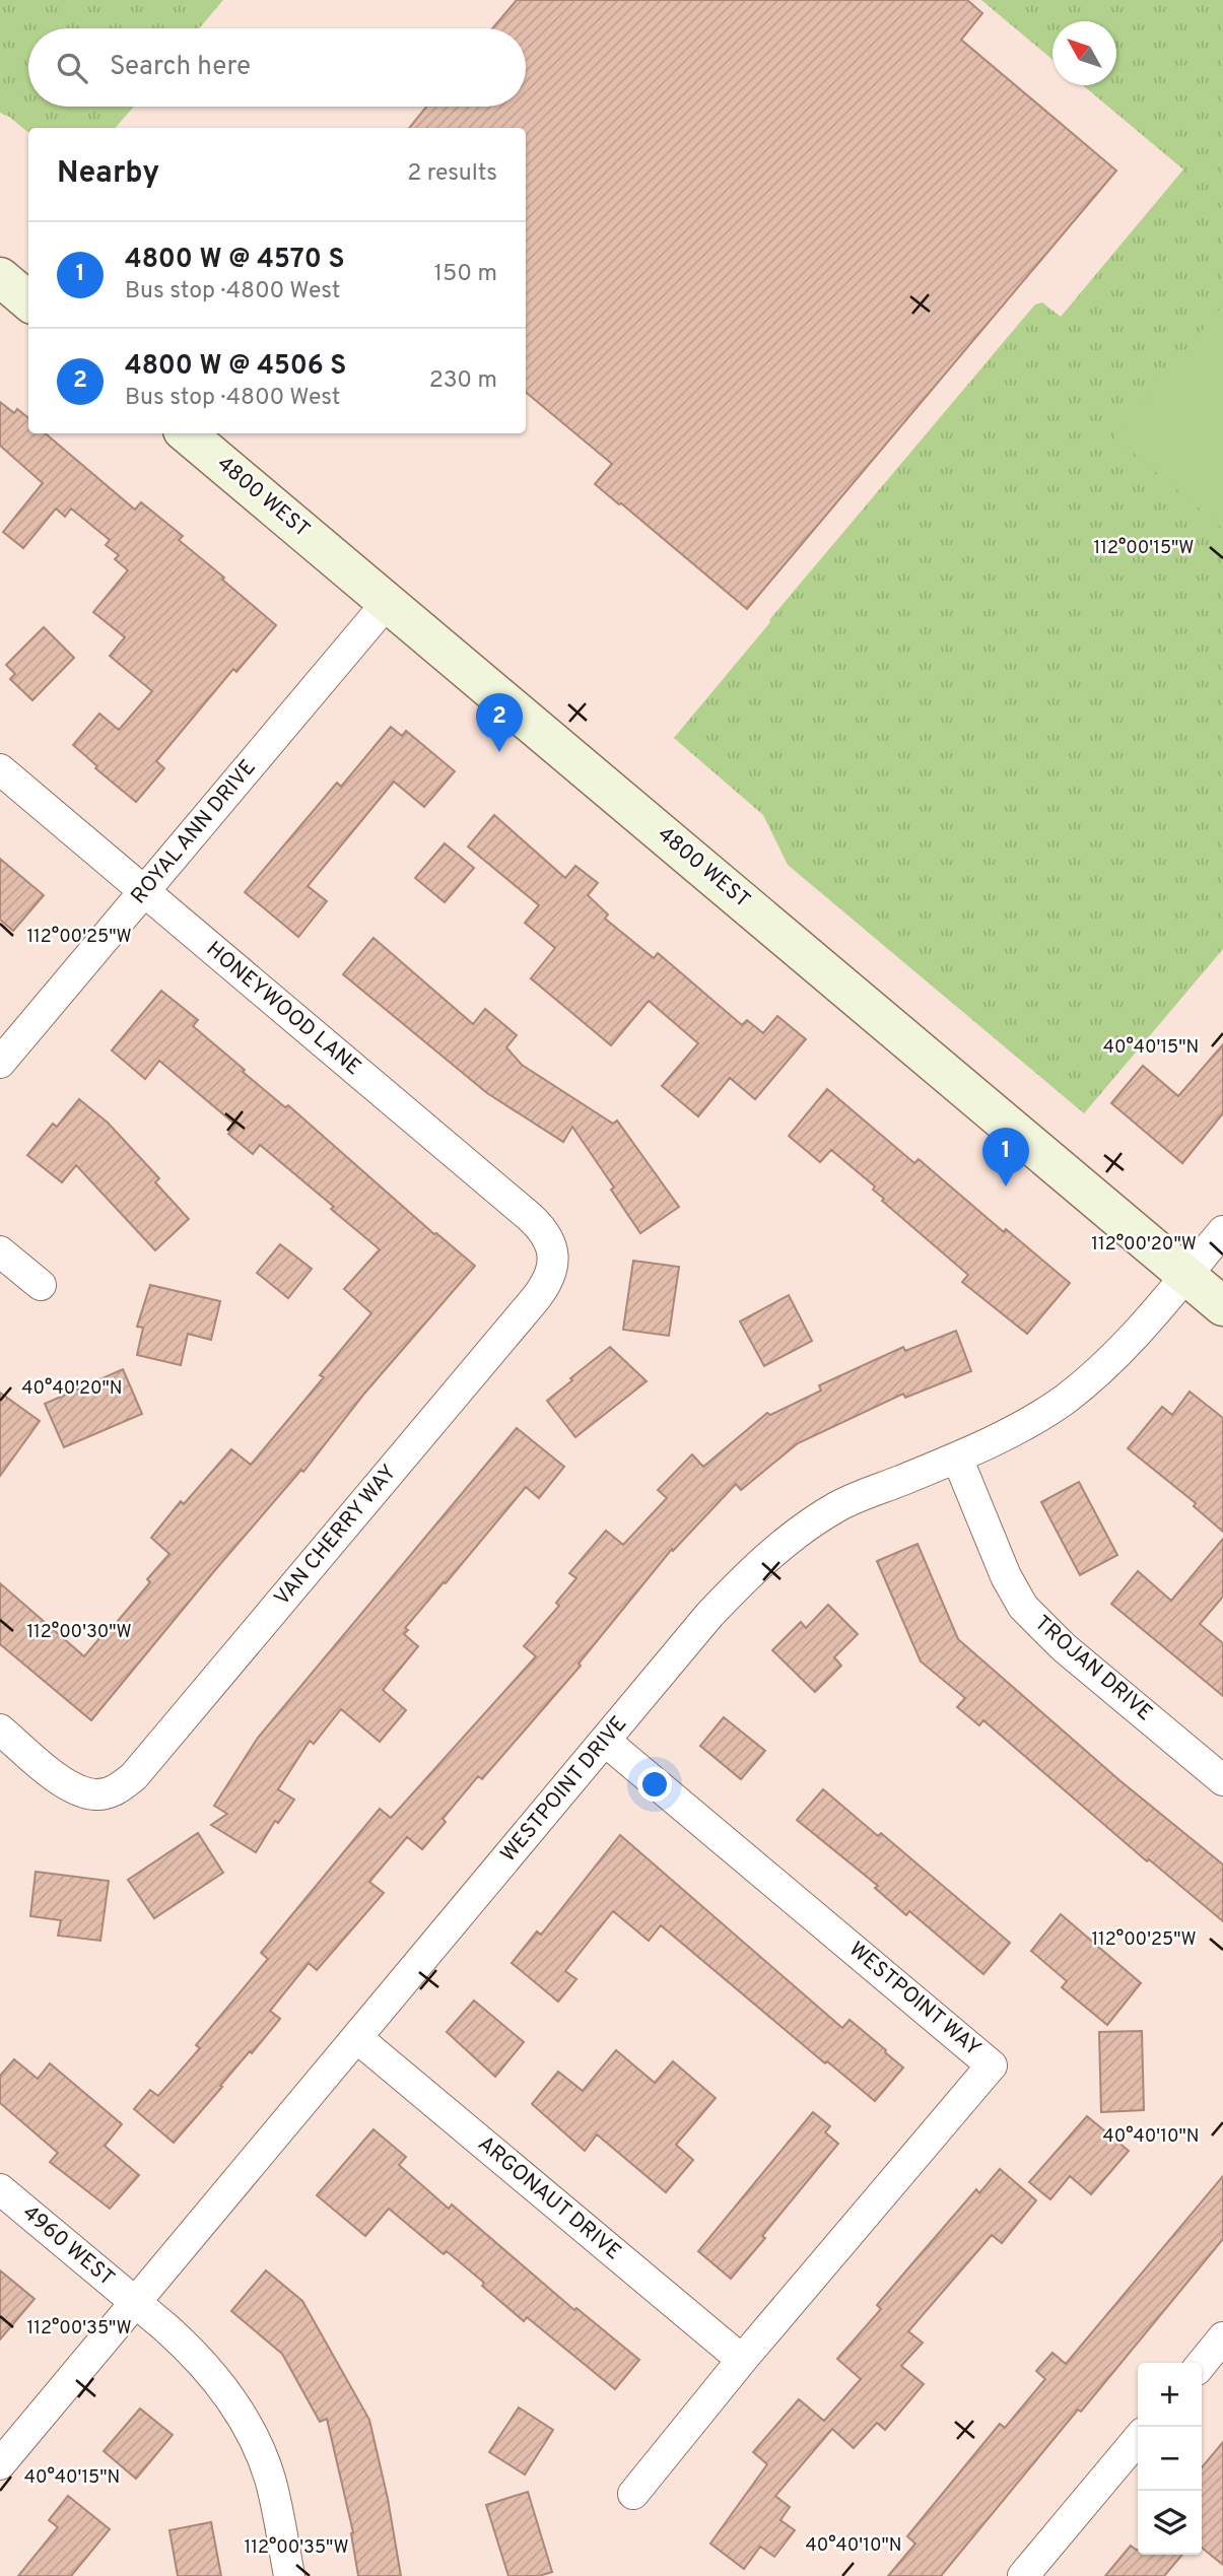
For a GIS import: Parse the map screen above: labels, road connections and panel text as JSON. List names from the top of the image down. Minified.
{"streets":{"main road":["4800 WEST"],"street":["ROYAL ANN DRIVE","HONEYWOOD LANE","VAN CHERRY WAY","TROJAN DRIVE","WESTPOINT DRIVE","WESTPOINT WAY","ARGONAUT DRIVE","4960 WEST"]},"crossings":[["4800 WEST","ROYAL ANN DRIVE"],["4800 WEST","WESTPOINT DRIVE"],["ROYAL ANN DRIVE","HONEYWOOD LANE"],["HONEYWOOD LANE","VAN CHERRY WAY"],["TROJAN DRIVE","WESTPOINT DRIVE"],["WESTPOINT DRIVE","WESTPOINT WAY"],["WESTPOINT DRIVE","ARGONAUT DRIVE"],["WESTPOINT DRIVE","4960 WEST"],["WESTPOINT WAY","ARGONAUT DRIVE"]],"north":"top left","page":{"search":"Search here","heading":["Nearby","2 results"],"list":[{"mark":"1","name":"4800 W @ 4570 S","note":"Bus stop · 4800 West","value":"150 m"},{"mark":"2","name":"4800 W @ 4506 S","note":"Bus stop · 4800 West","value":"230 m"}],"pins":["2","1"],"map_buttons":["+","−"]},"coordinates":["112°00'15\"W","112°00'25\"W","40°40'15\"N","112°00'20\"W","40°40'20\"N","112°00'30\"W","40°40'10\"N","112°00'35\"W"]}
